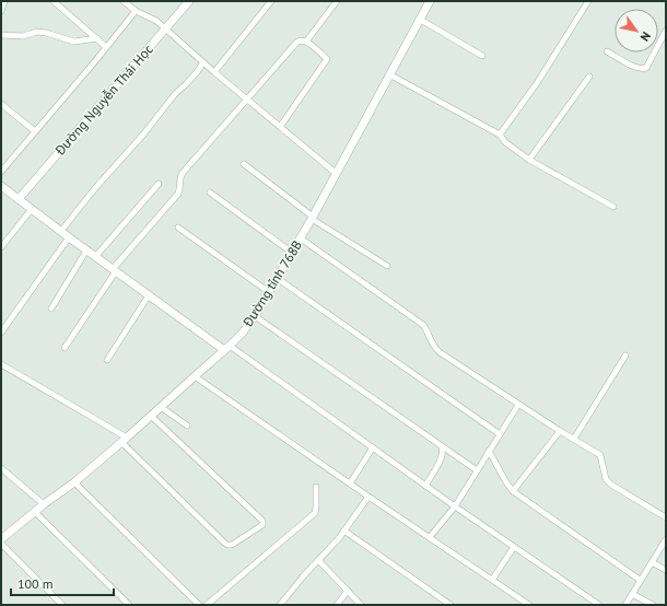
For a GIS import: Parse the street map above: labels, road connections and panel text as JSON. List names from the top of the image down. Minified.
{"streets":{"street":["Đường Nguyễn Thái Học","Đường tỉnh 768B"]},"scale_bar":"100 m","north":"bottom right"}
